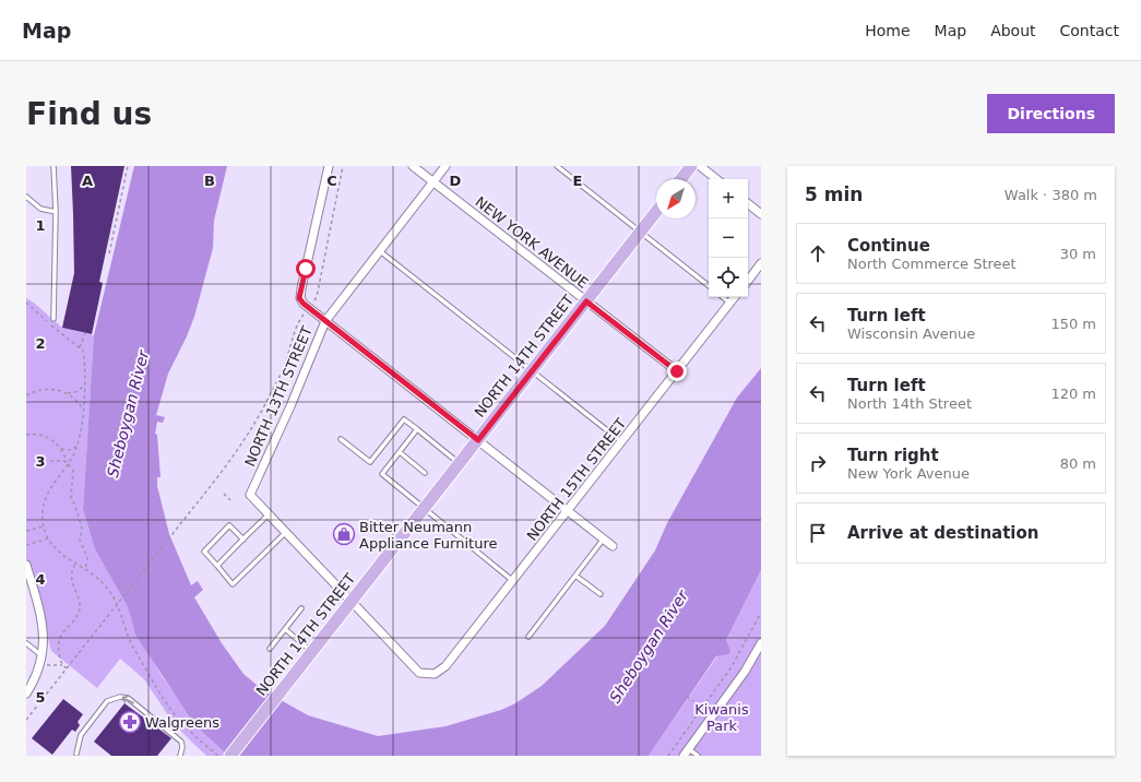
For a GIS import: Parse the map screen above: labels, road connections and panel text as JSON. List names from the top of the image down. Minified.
{"streets":{"main road":["NORTH 14TH STREET"],"street":["NEW YORK AVENUE","NORTH 13TH STREET","NORTH 15TH STREET"]},"crossings":[["NEW YORK AVENUE","NORTH 14TH STREET"],["NEW YORK AVENUE","NORTH 13TH STREET"],["NEW YORK AVENUE","NORTH 15TH STREET"],["NORTH 14TH STREET","NORTH 15TH STREET"]],"water":["Sheboygan River"],"parks":["Kiwanis Park"],"places":{"shop":["Bitter Neumann Appliance Furniture"],"pharmacy":["Walgreens"]},"north":"bottom left","page":{"header":"Map","nav":["Home","Map","About","Contact"],"buttons":"Directions","title":"Find us","heading":["5 min","Walk · 380 m"],"map_buttons":["+","−"],"list":[["Continue","North Commerce Street","30 m"],["Turn left","Wisconsin Avenue","150 m"],["Turn left","North 14th Street","120 m"],["Turn right","New York Avenue","80 m"],"Arrive at destination"]},"grid":{"columns":["A","B","C","D","E"],"rows":["1","2","3","4","5"]}}
